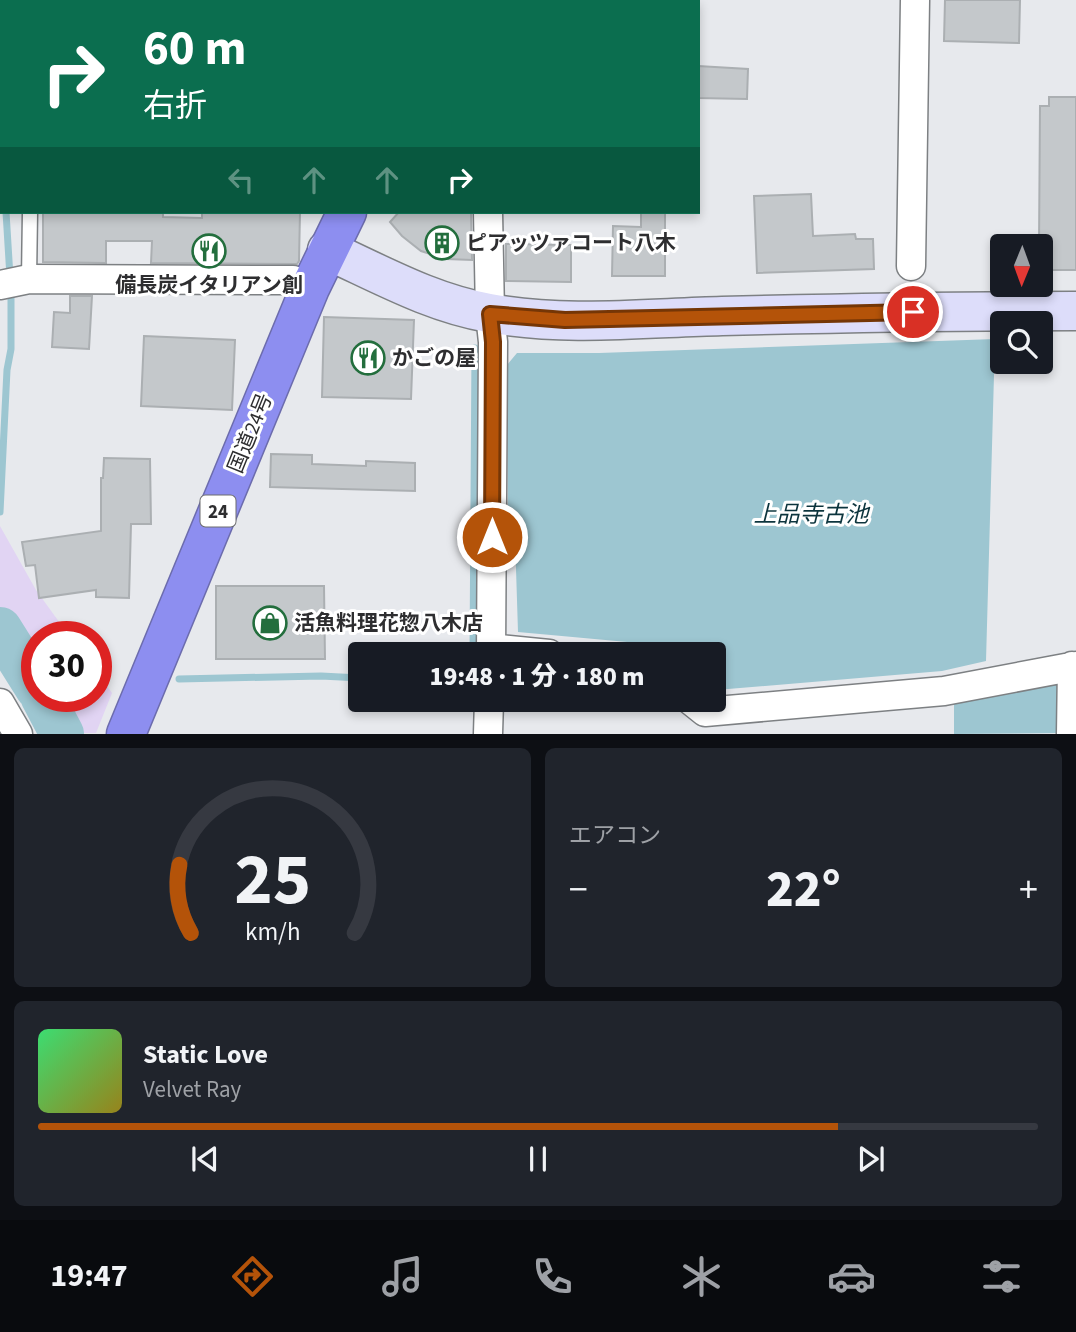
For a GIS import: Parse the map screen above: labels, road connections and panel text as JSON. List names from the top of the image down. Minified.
{"streets":{"highway":["国道24号","24"]},"water":["上品寺古池"],"places":{"building":["ピアッツァコート八木"],"restaurant":["備長炭イタリアン創","かごの屋"],"shop":["活魚料理花惣八木店"]},"north":"bottom","page":{"turn":["60 m","右折"],"limit":"30","trip":"19:48 · 1 分 · 180 m","tile":"エアコン","heat":["−","22°","+"],"song":["Static Love","Velvet Ray"],"tabs":"19:47","gauge":["25","km/h"]}}
